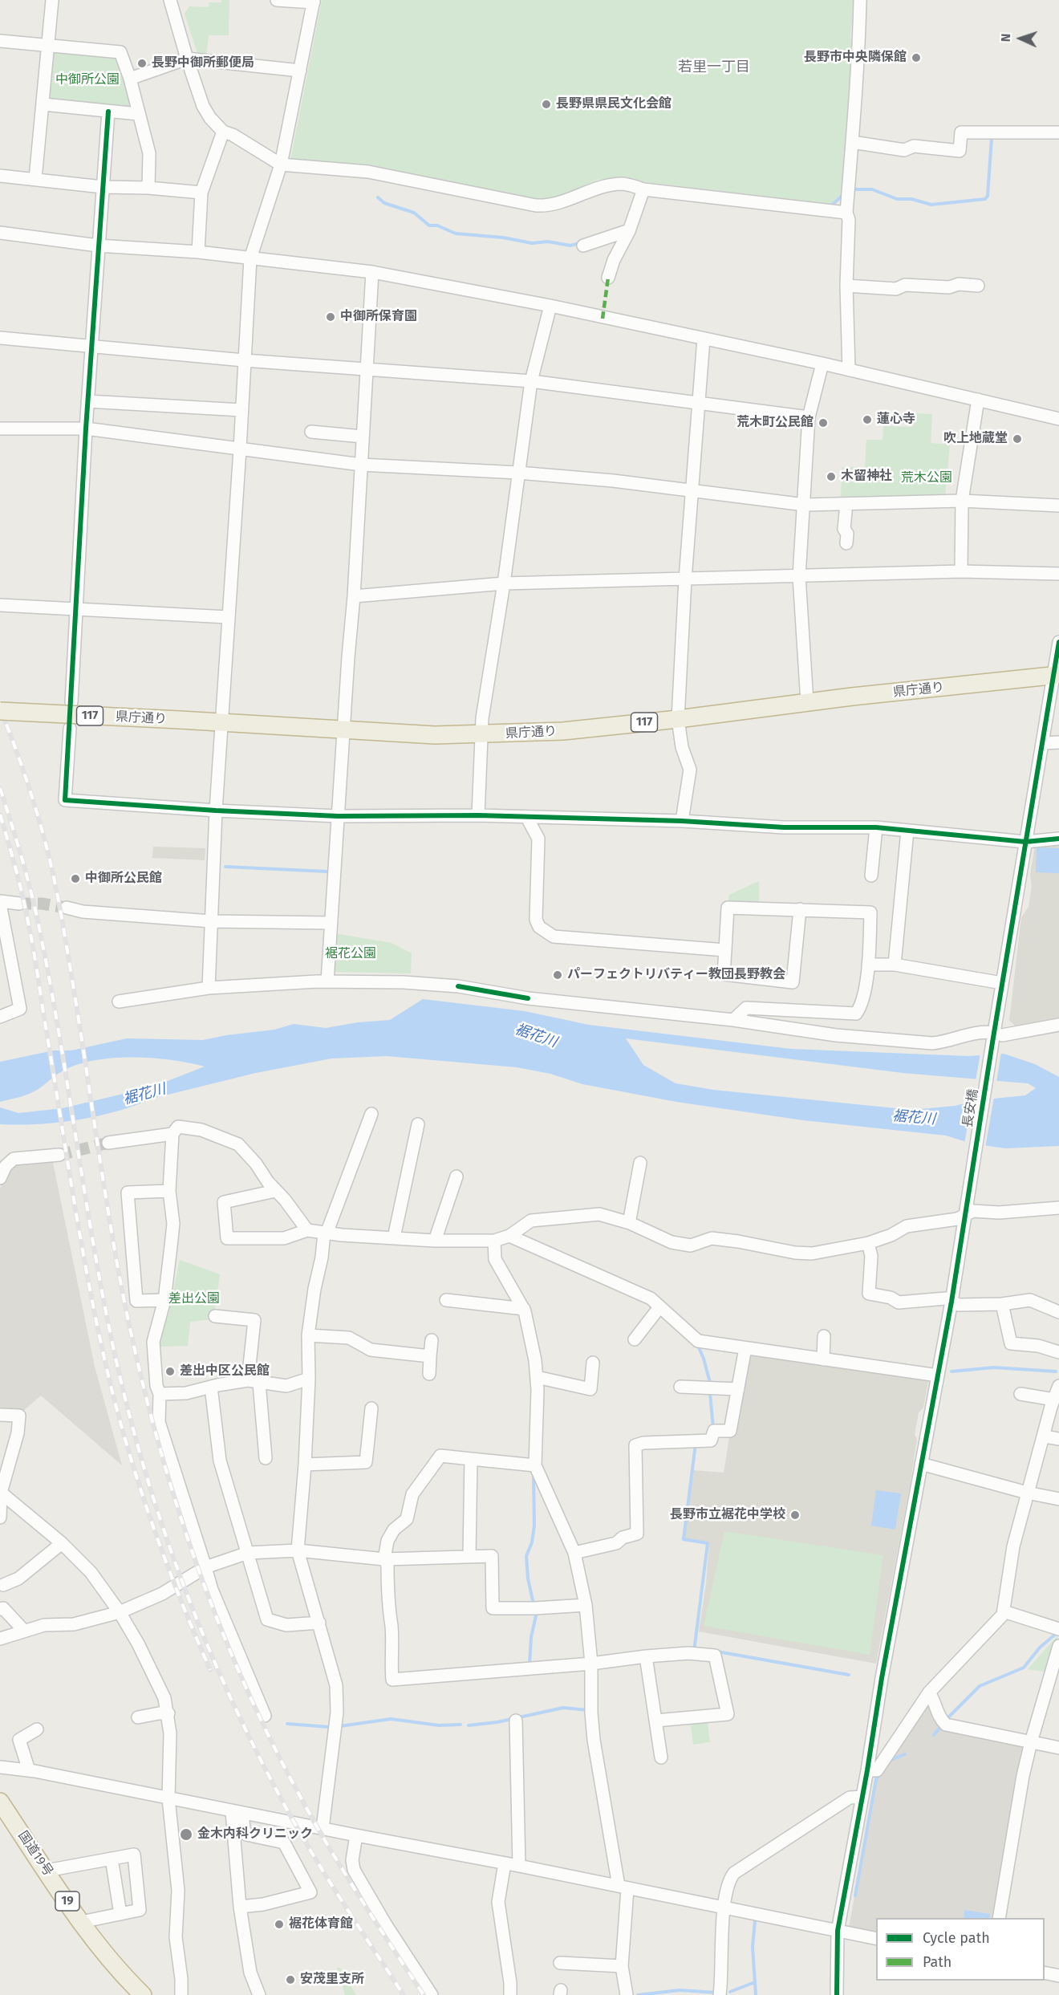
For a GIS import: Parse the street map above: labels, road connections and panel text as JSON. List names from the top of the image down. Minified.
{"streets":{"highway":["県庁通り","117","国道19号","19"],"street":["長安橋"]},"crossings":[["県庁通り","長安橋"]],"districts":["若里一丁目"],"water":["裾花川"],"parks":["中御所公園","荒木公園","裾花公園","差出公園"],"places":["長野市中央隣保館","長野中御所郵便局","長野県県民文化会館","中御所保育園","蓮心寺","荒木町公民館","吹上地蔵堂","木留神社","中御所公民館","パーフェクトリバティー教団長野教会","差出中区公民館","長野市立裾花中学校","金木内科クリニック","裾花体育館","安茂里支所"],"legend":["Cycle path","Path"],"north":"left"}
